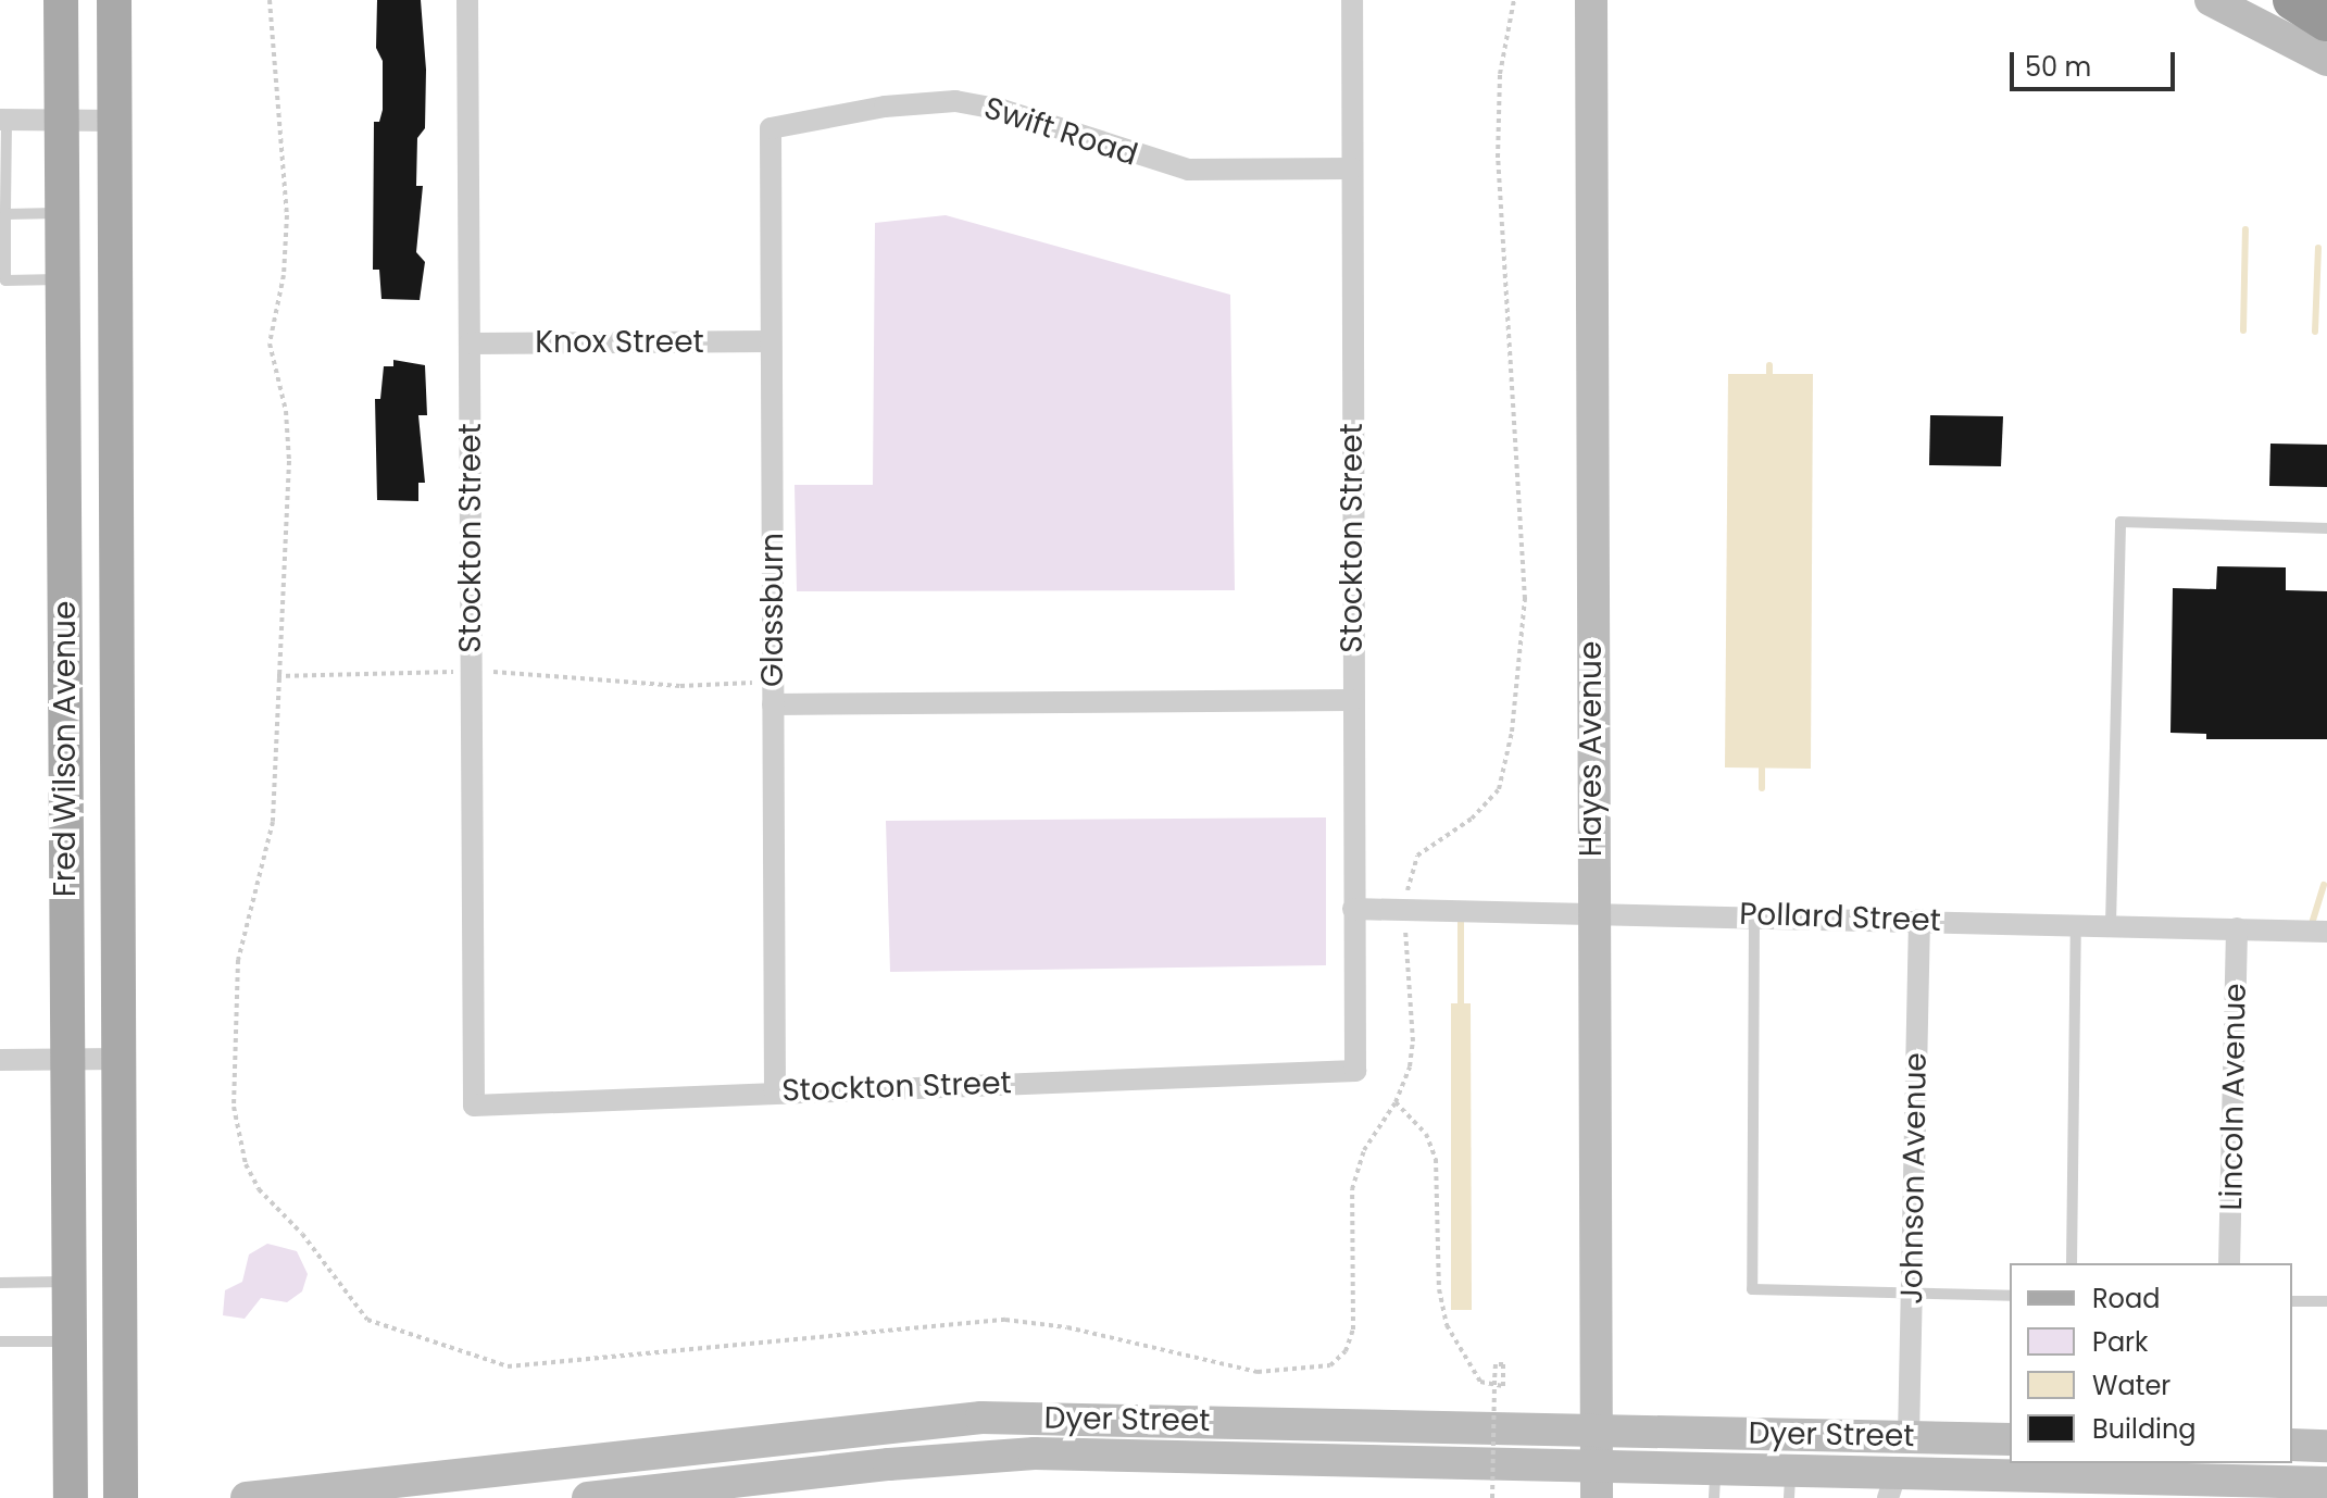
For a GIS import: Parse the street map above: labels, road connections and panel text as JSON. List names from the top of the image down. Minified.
{"streets":{"main road":["Fred Wilson Avenue","Hayes Avenue","Dyer Street"],"street":["Swift Road","Knox Street","Stockton Street","Glassburn","Pollard Street","Lincoln Avenue","Johnson Avenue"]},"crossings":[["Swift Road","Stockton Street"],["Swift Road","Glassburn"],["Knox Street","Stockton Street"],["Knox Street","Glassburn"],["Stockton Street","Glassburn"],["Stockton Street","Pollard Street"],["Hayes Avenue","Pollard Street"],["Hayes Avenue","Dyer Street"],["Pollard Street","Lincoln Avenue"],["Pollard Street","Johnson Avenue"],["Johnson Avenue","Dyer Street"]],"legend":["Road","Park","Water","Building"],"scale_bar":"50 m"}
